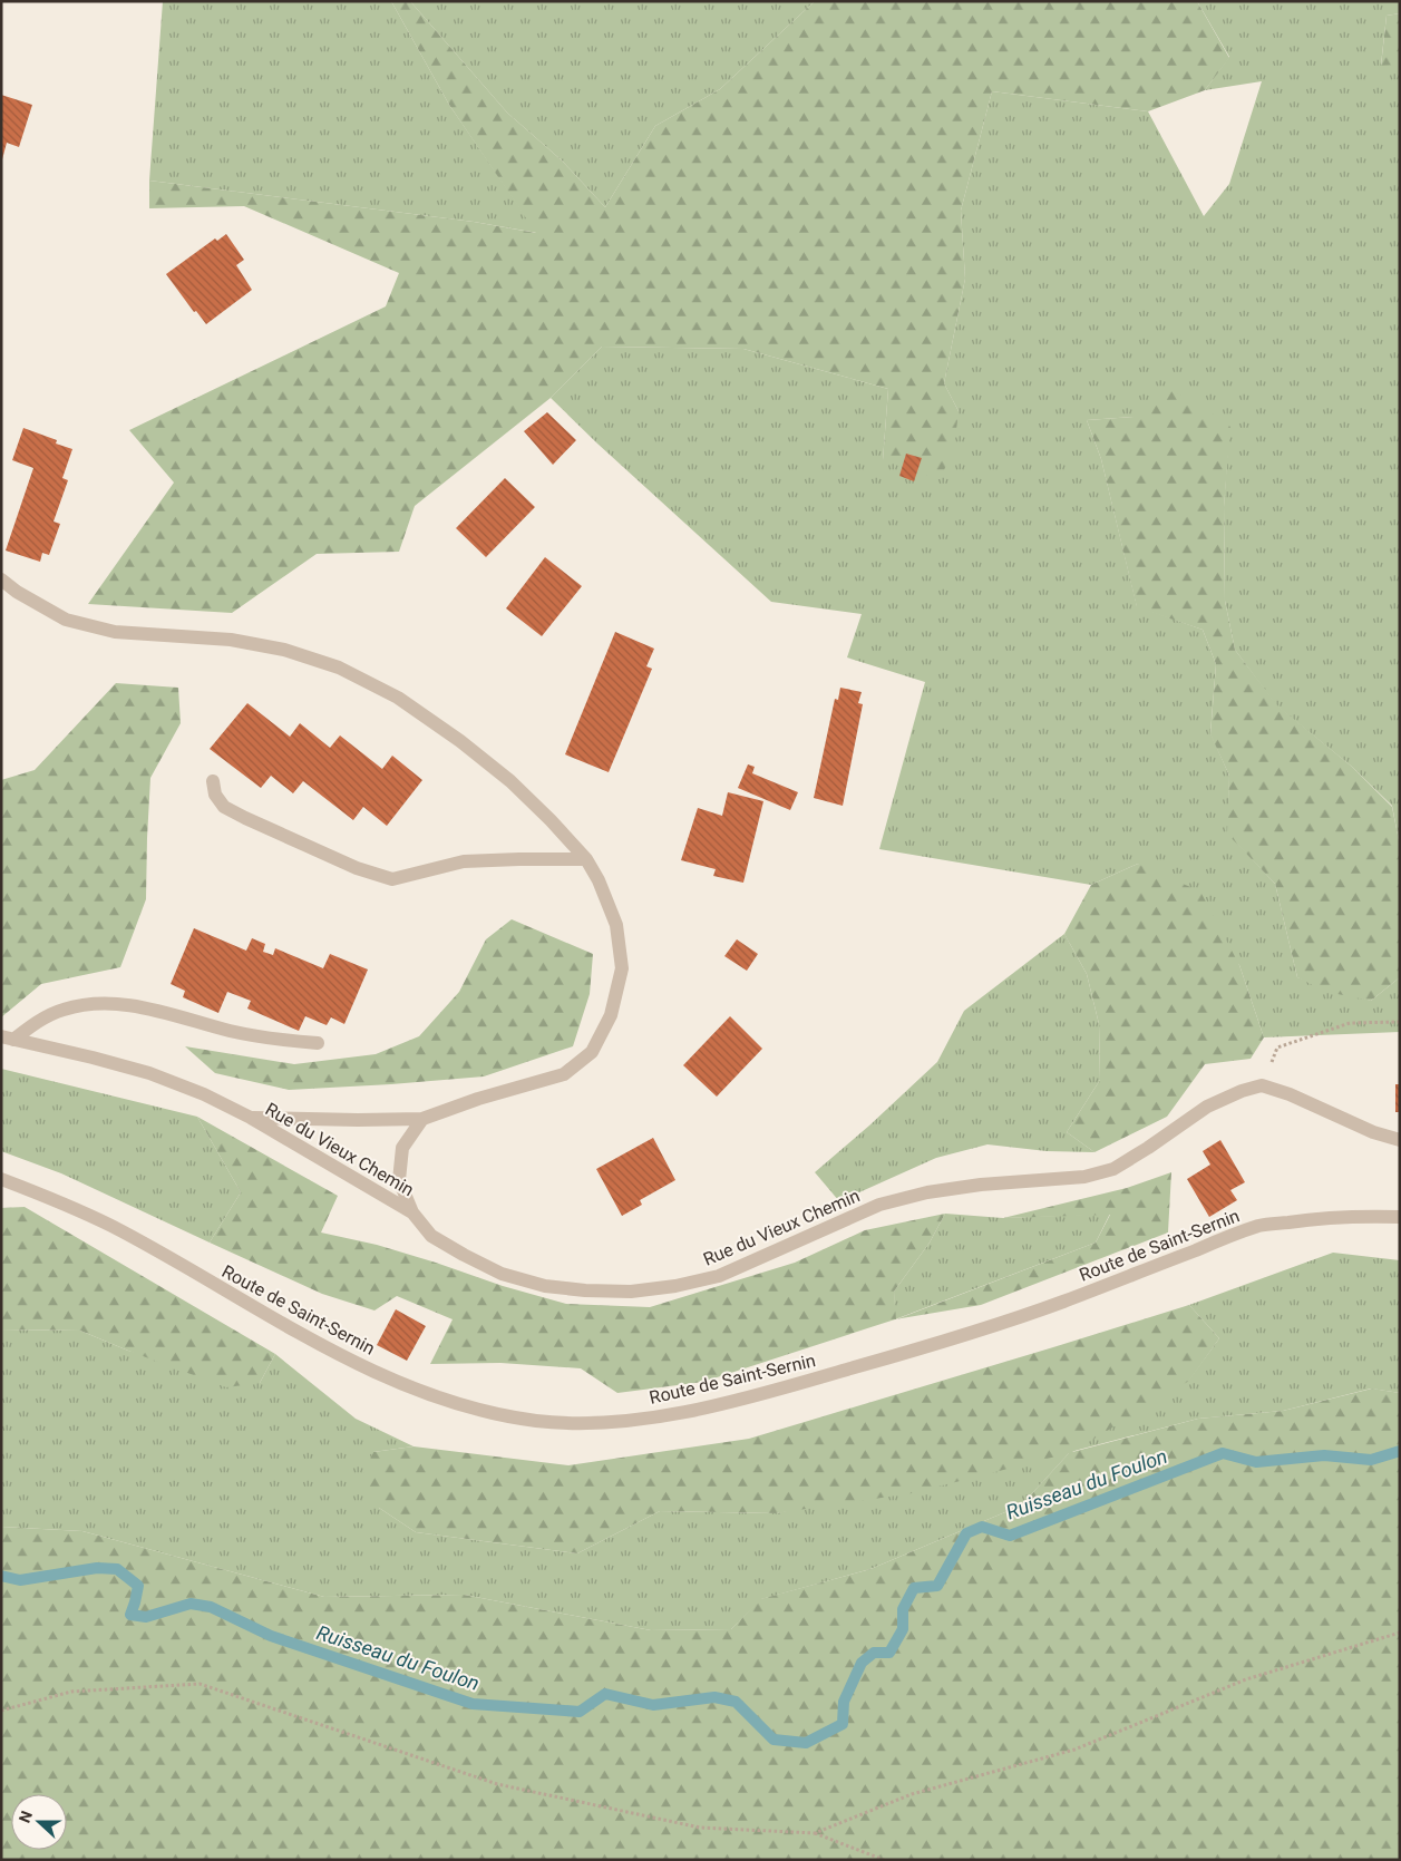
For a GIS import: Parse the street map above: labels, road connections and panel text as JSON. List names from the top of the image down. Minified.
{"streets":{"street":["Rue du Vieux Chemin","Route de Saint-Sernin"]},"water":["Ruisseau du Foulon"],"north":"left"}
